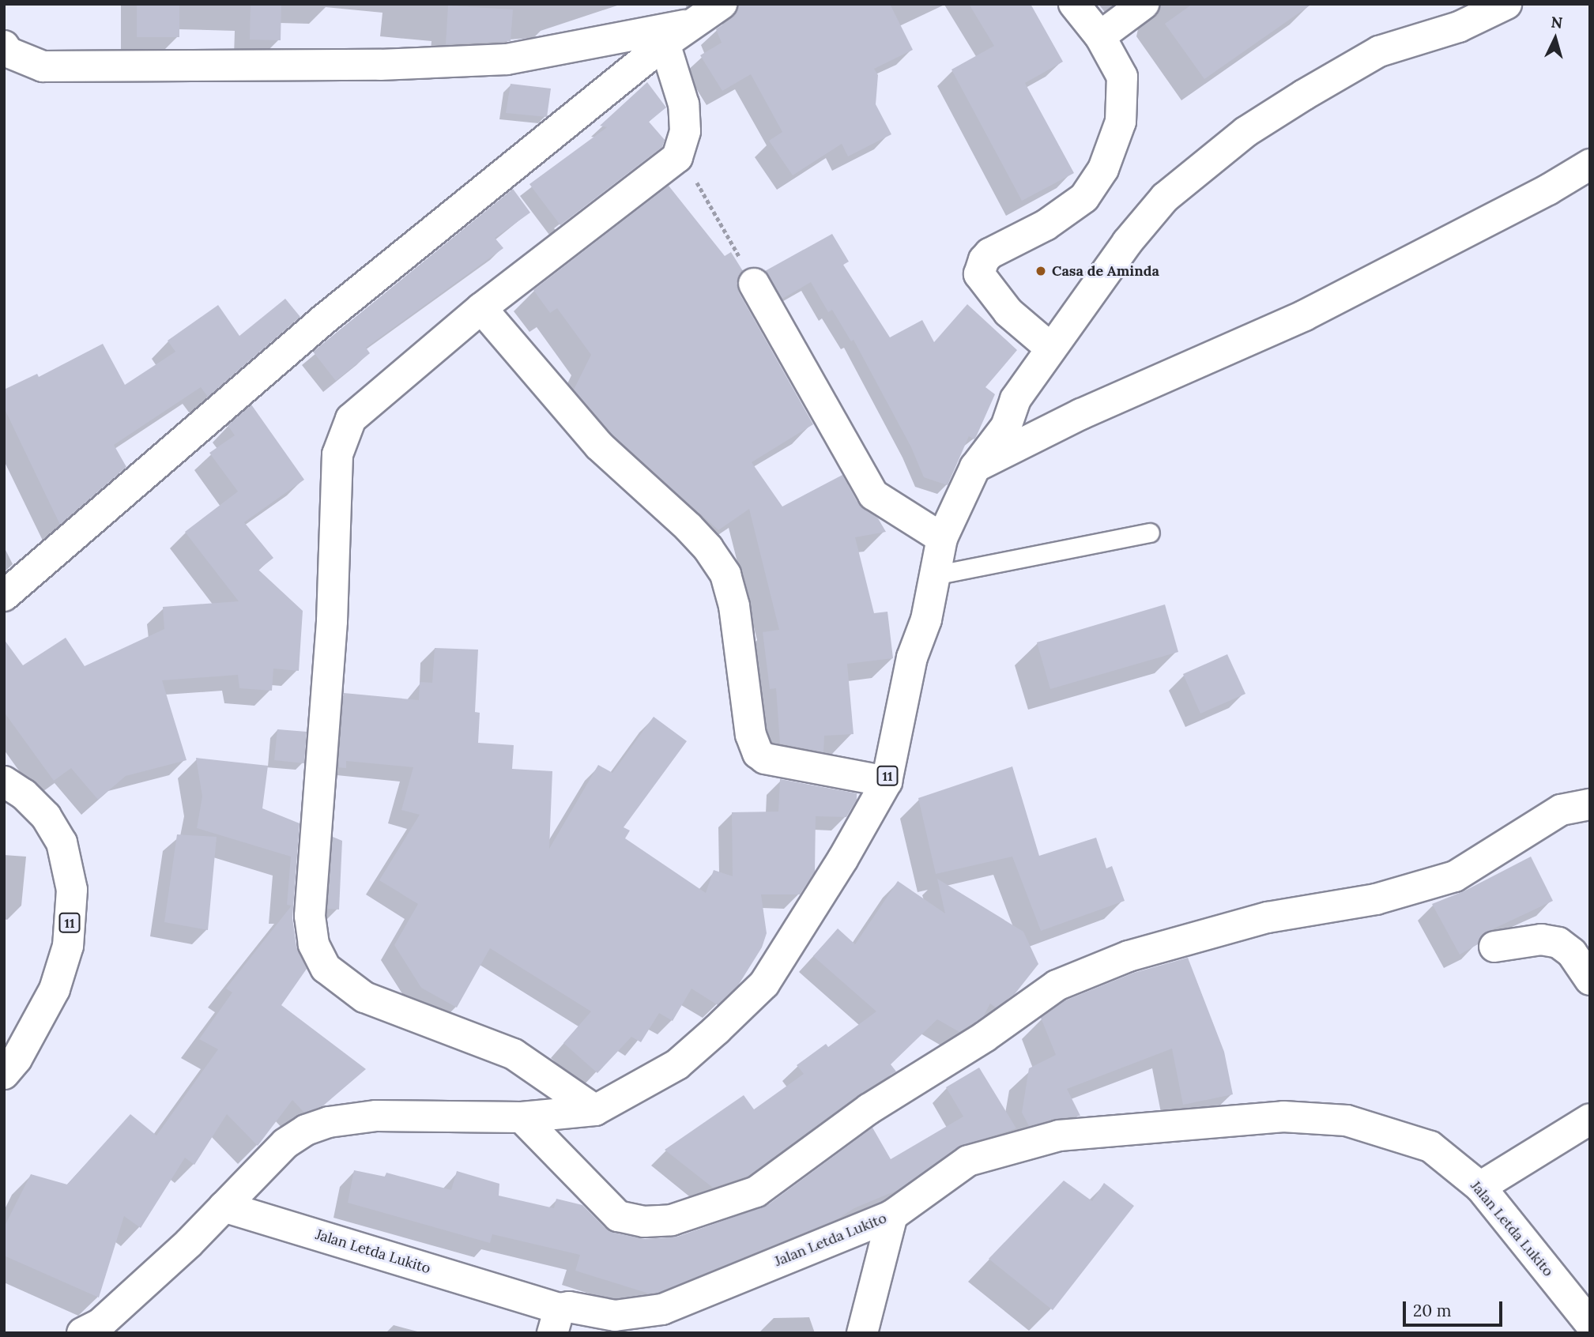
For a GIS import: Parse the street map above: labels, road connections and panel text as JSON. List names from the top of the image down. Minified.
{"streets":{"main road":["11","Jalan Letda Lukito"]},"crossings":[["11","Jalan Letda Lukito"]],"places":["Casa de Aminda"],"scale_bar":"20 m","north":"top"}
